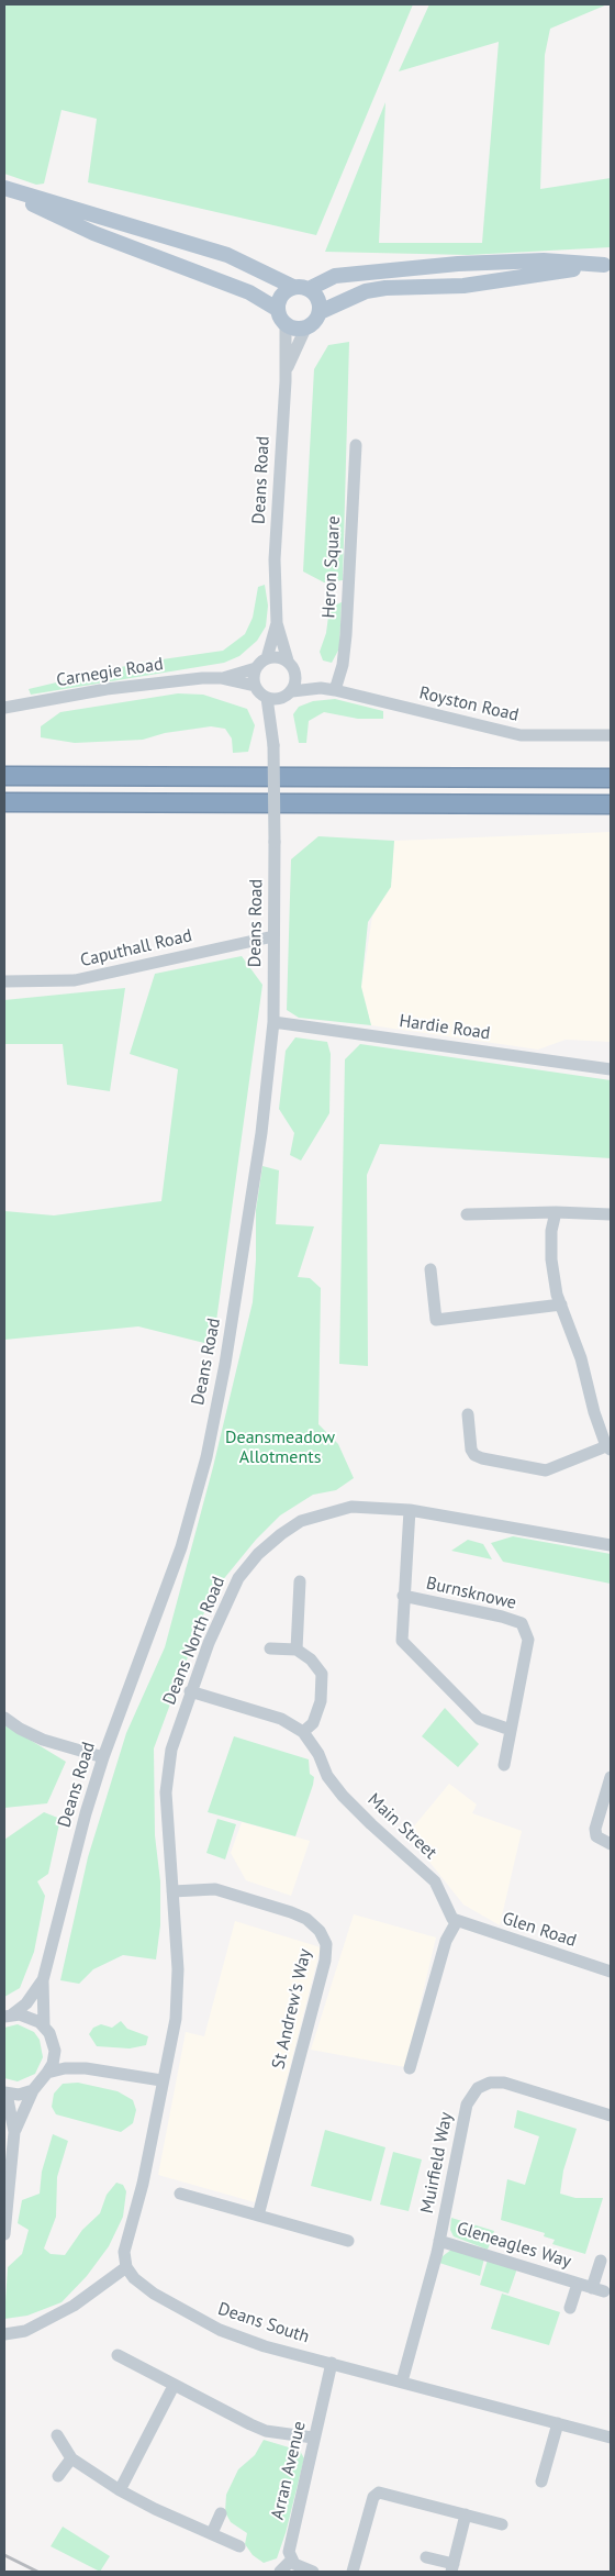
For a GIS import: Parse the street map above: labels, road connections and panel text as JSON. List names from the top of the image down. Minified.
{"streets":{"street":["Deans Road","Heron Square","Carnegie Road","Royston Road","Caputhall Road","Hardie Road","Burnsknowe","Deans North Road","Main Street","Glen Road","St Andrew's Way","Muirfield Way","Gleneagles Way","Deans South","Arran Avenue"]},"crossings":[["Deans Road","Carnegie Road"],["Deans Road","Royston Road"],["Deans Road","Caputhall Road"],["Deans Road","Hardie Road"],["Heron Square","Royston Road"],["Carnegie Road","Royston Road"],["Burnsknowe","Deans North Road"],["Deans North Road","Main Street"],["Deans North Road","St Andrew's Way"],["Main Street","Glen Road"],["Muirfield Way","Gleneagles Way"],["Muirfield Way","Deans South"],["Deans South","Arran Avenue"]],"parks":["Deansmeadow Allotments"]}
